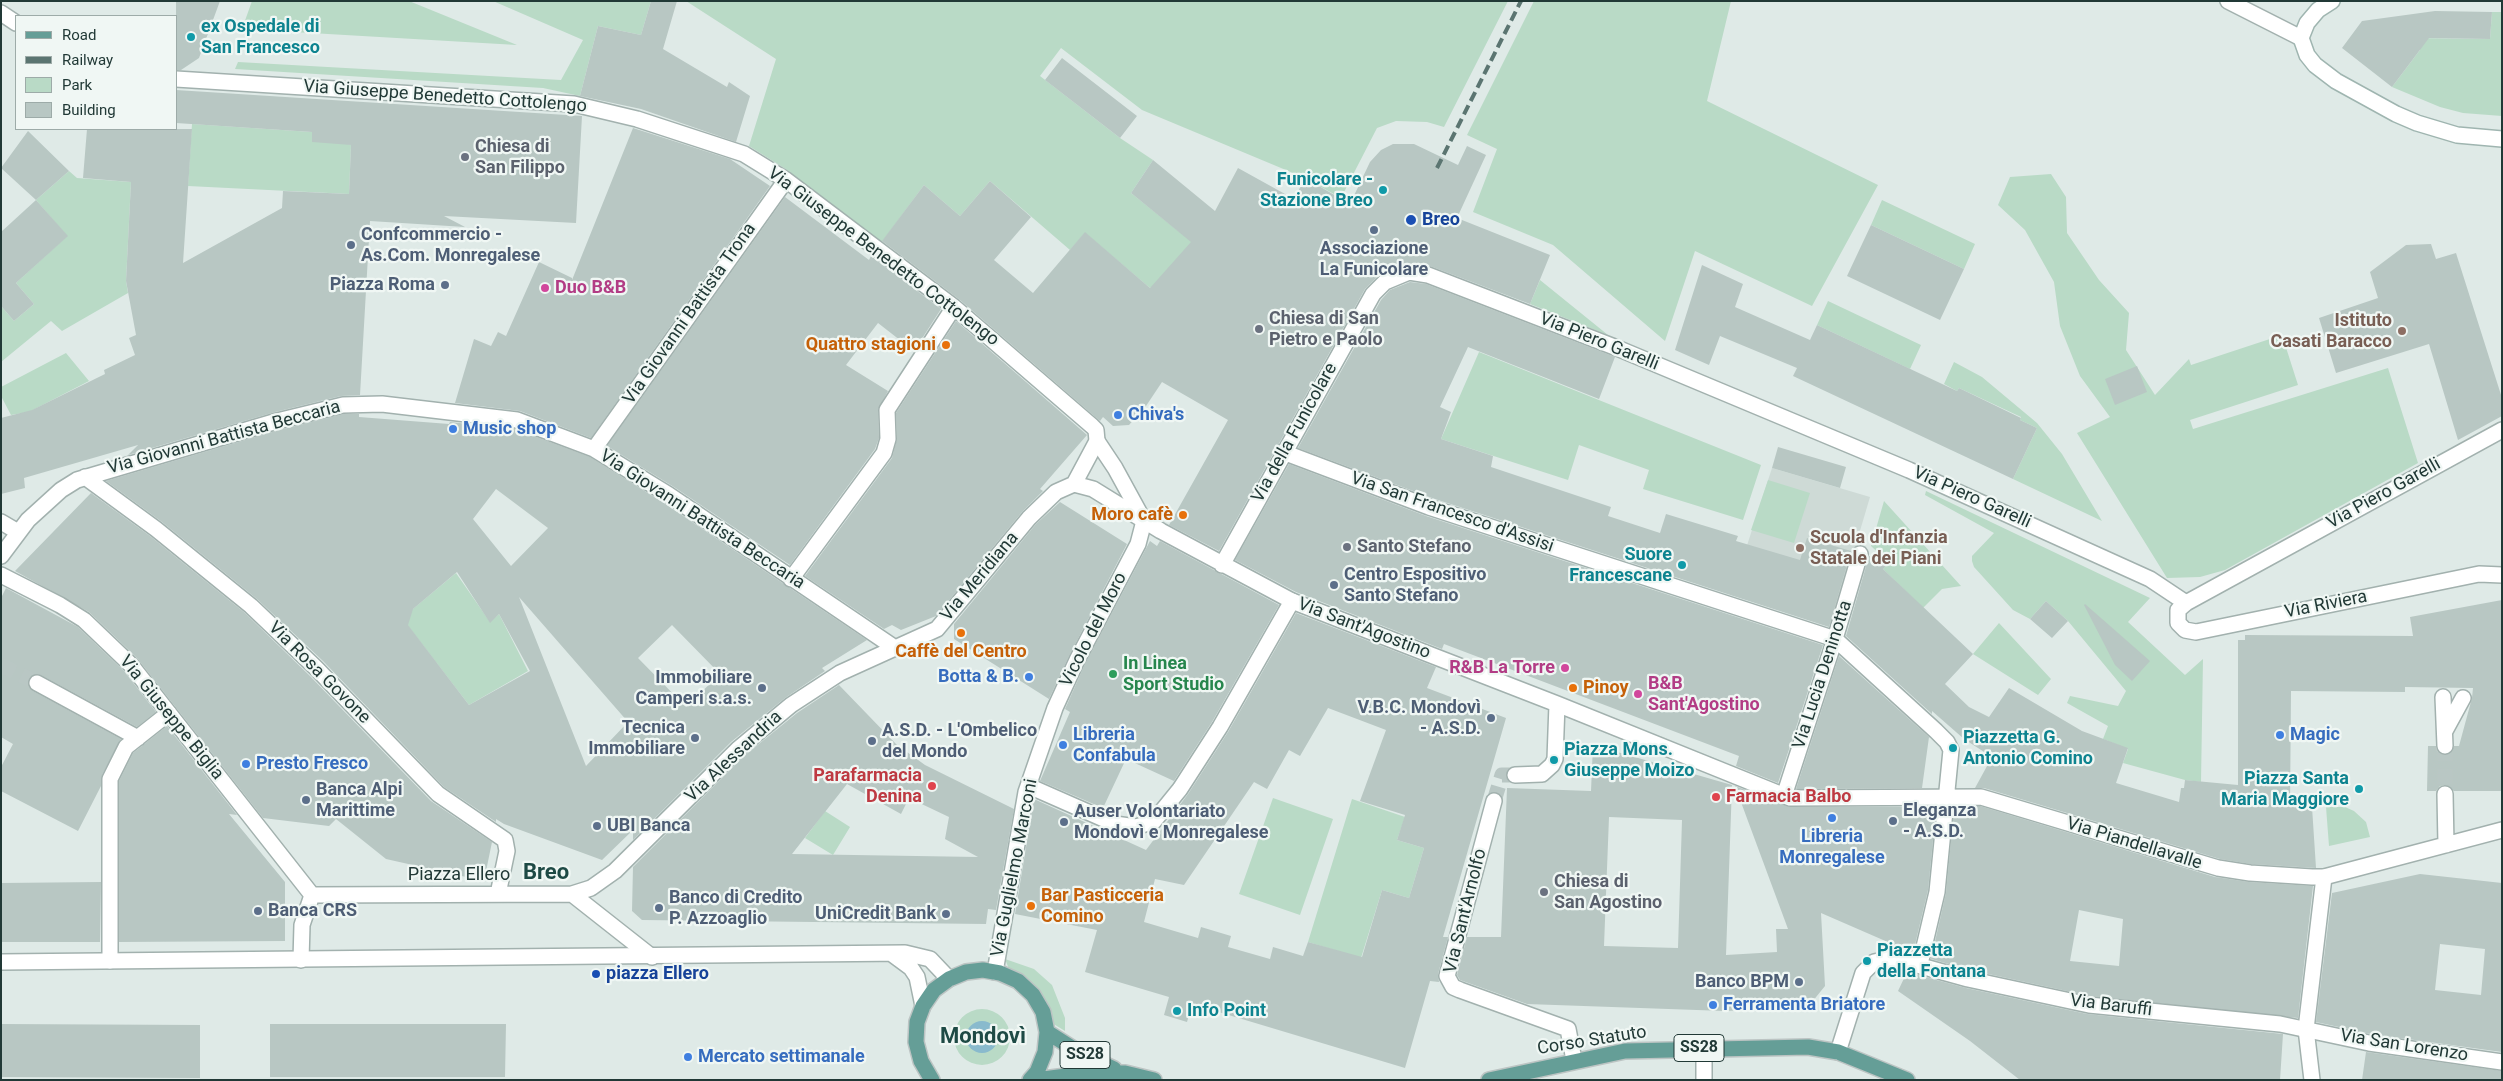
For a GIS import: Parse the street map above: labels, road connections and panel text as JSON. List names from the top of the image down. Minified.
{"streets":{"main road":["Corso Statuto","SS28"],"street":["Via Giuseppe Benedetto Cottolengo","Via Giovanni Battista Trona","Via Piero Garelli","Via della Funicolare","Via Giovanni Battista Beccaria","Via San Francesco d'Assisi","Via Meridiana","Via Riviera","Via Sant'Agostino","Vicolo del Moro","Via Rosa Govone","Via Lucia Deninotta","Via Giuseppe Biglia","Via Alessandria","Via Piandellavalle","Via Guglielmo Marconi","Piazza Ellero","Via Sant'Arnolfo","Via Baruffi","Via San Lorenzo"]},"crossings":[["Via Giuseppe Benedetto Cottolengo","Via Giovanni Battista Trona"],["Via Giovanni Battista Trona","Via Giovanni Battista Beccaria"],["Via Piero Garelli","Via della Funicolare"],["Via Piero Garelli","Via Riviera"],["Via della Funicolare","Via San Francesco d'Assisi"],["Via della Funicolare","Via Sant'Agostino"],["Via Giovanni Battista Beccaria","Via Meridiana"],["Via Giovanni Battista Beccaria","Via Rosa Govone"],["Via San Francesco d'Assisi","Via Sant'Agostino"],["Via San Francesco d'Assisi","Via Lucia Deninotta"],["Via San Francesco d'Assisi","Via Piandellavalle"],["Via Meridiana","Via Sant'Agostino"],["Via Meridiana","Via Alessandria"],["Via Sant'Agostino","Vicolo del Moro"],["Via Sant'Agostino","Via Lucia Deninotta"],["Via Sant'Agostino","Via Piandellavalle"],["Vicolo del Moro","Via Guglielmo Marconi"],["Via Rosa Govone","Piazza Ellero"],["Via Giuseppe Biglia","Piazza Ellero"],["Via Alessandria","Piazza Ellero"],["Via Sant'Arnolfo","Corso Statuto"],["Via Baruffi","Via San Lorenzo"]],"districts":["Breo","Mondovì"],"places":["ex Ospedale di San Francesco","Chiesa di San Filippo","Funicolare - Stazione Breo","Breo","Associazione La Funicolare","Confcommercio - As.Com. Monregalese","Piazza Roma","Duo B&B","Chiesa di San Pietro e Paolo","Istituto Casati Baracco","Quattro stagioni","Chiva's","Music shop","Moro cafè","Santo Stefano","Scuola d'Infanzia Statale dei Piani","Suore Francescane","Centro Espositivo Santo Stefano","Caffè del Centro","R&B La Torre","In Linea Sport Studio","Botta & B.","Immobiliare Camperi s.a.s.","Pinoy","B&B Sant'Agostino","V.B.C. Mondovì - A.S.D.","Magic","Tecnica Immobiliare","A.S.D. - L'Ombelico del Mondo","Libreria Confabula","Piazzetta G. Antonio Comino","Piazza Mons. Giuseppe Moizo","Presto Fresco","Parafarmacia Denina","Piazza Santa Maria Maggiore","Farmacia Balbo","Banca Alpi Marittime","Libreria Monregalese","Eleganza - A.S.D.","Auser Volontariato Mondovì e Monregalese","UBI Banca","Chiesa di San Agostino","Bar Pasticceria Comino","Banco di Credito P. Azzoaglio","Banca CRS","UniCredit Bank","Piazzetta della Fontana","piazza Ellero","Banco BPM","Ferramenta Briatore","Info Point","Mercato settimanale"],"legend":["Road","Railway","Park","Building"]}
